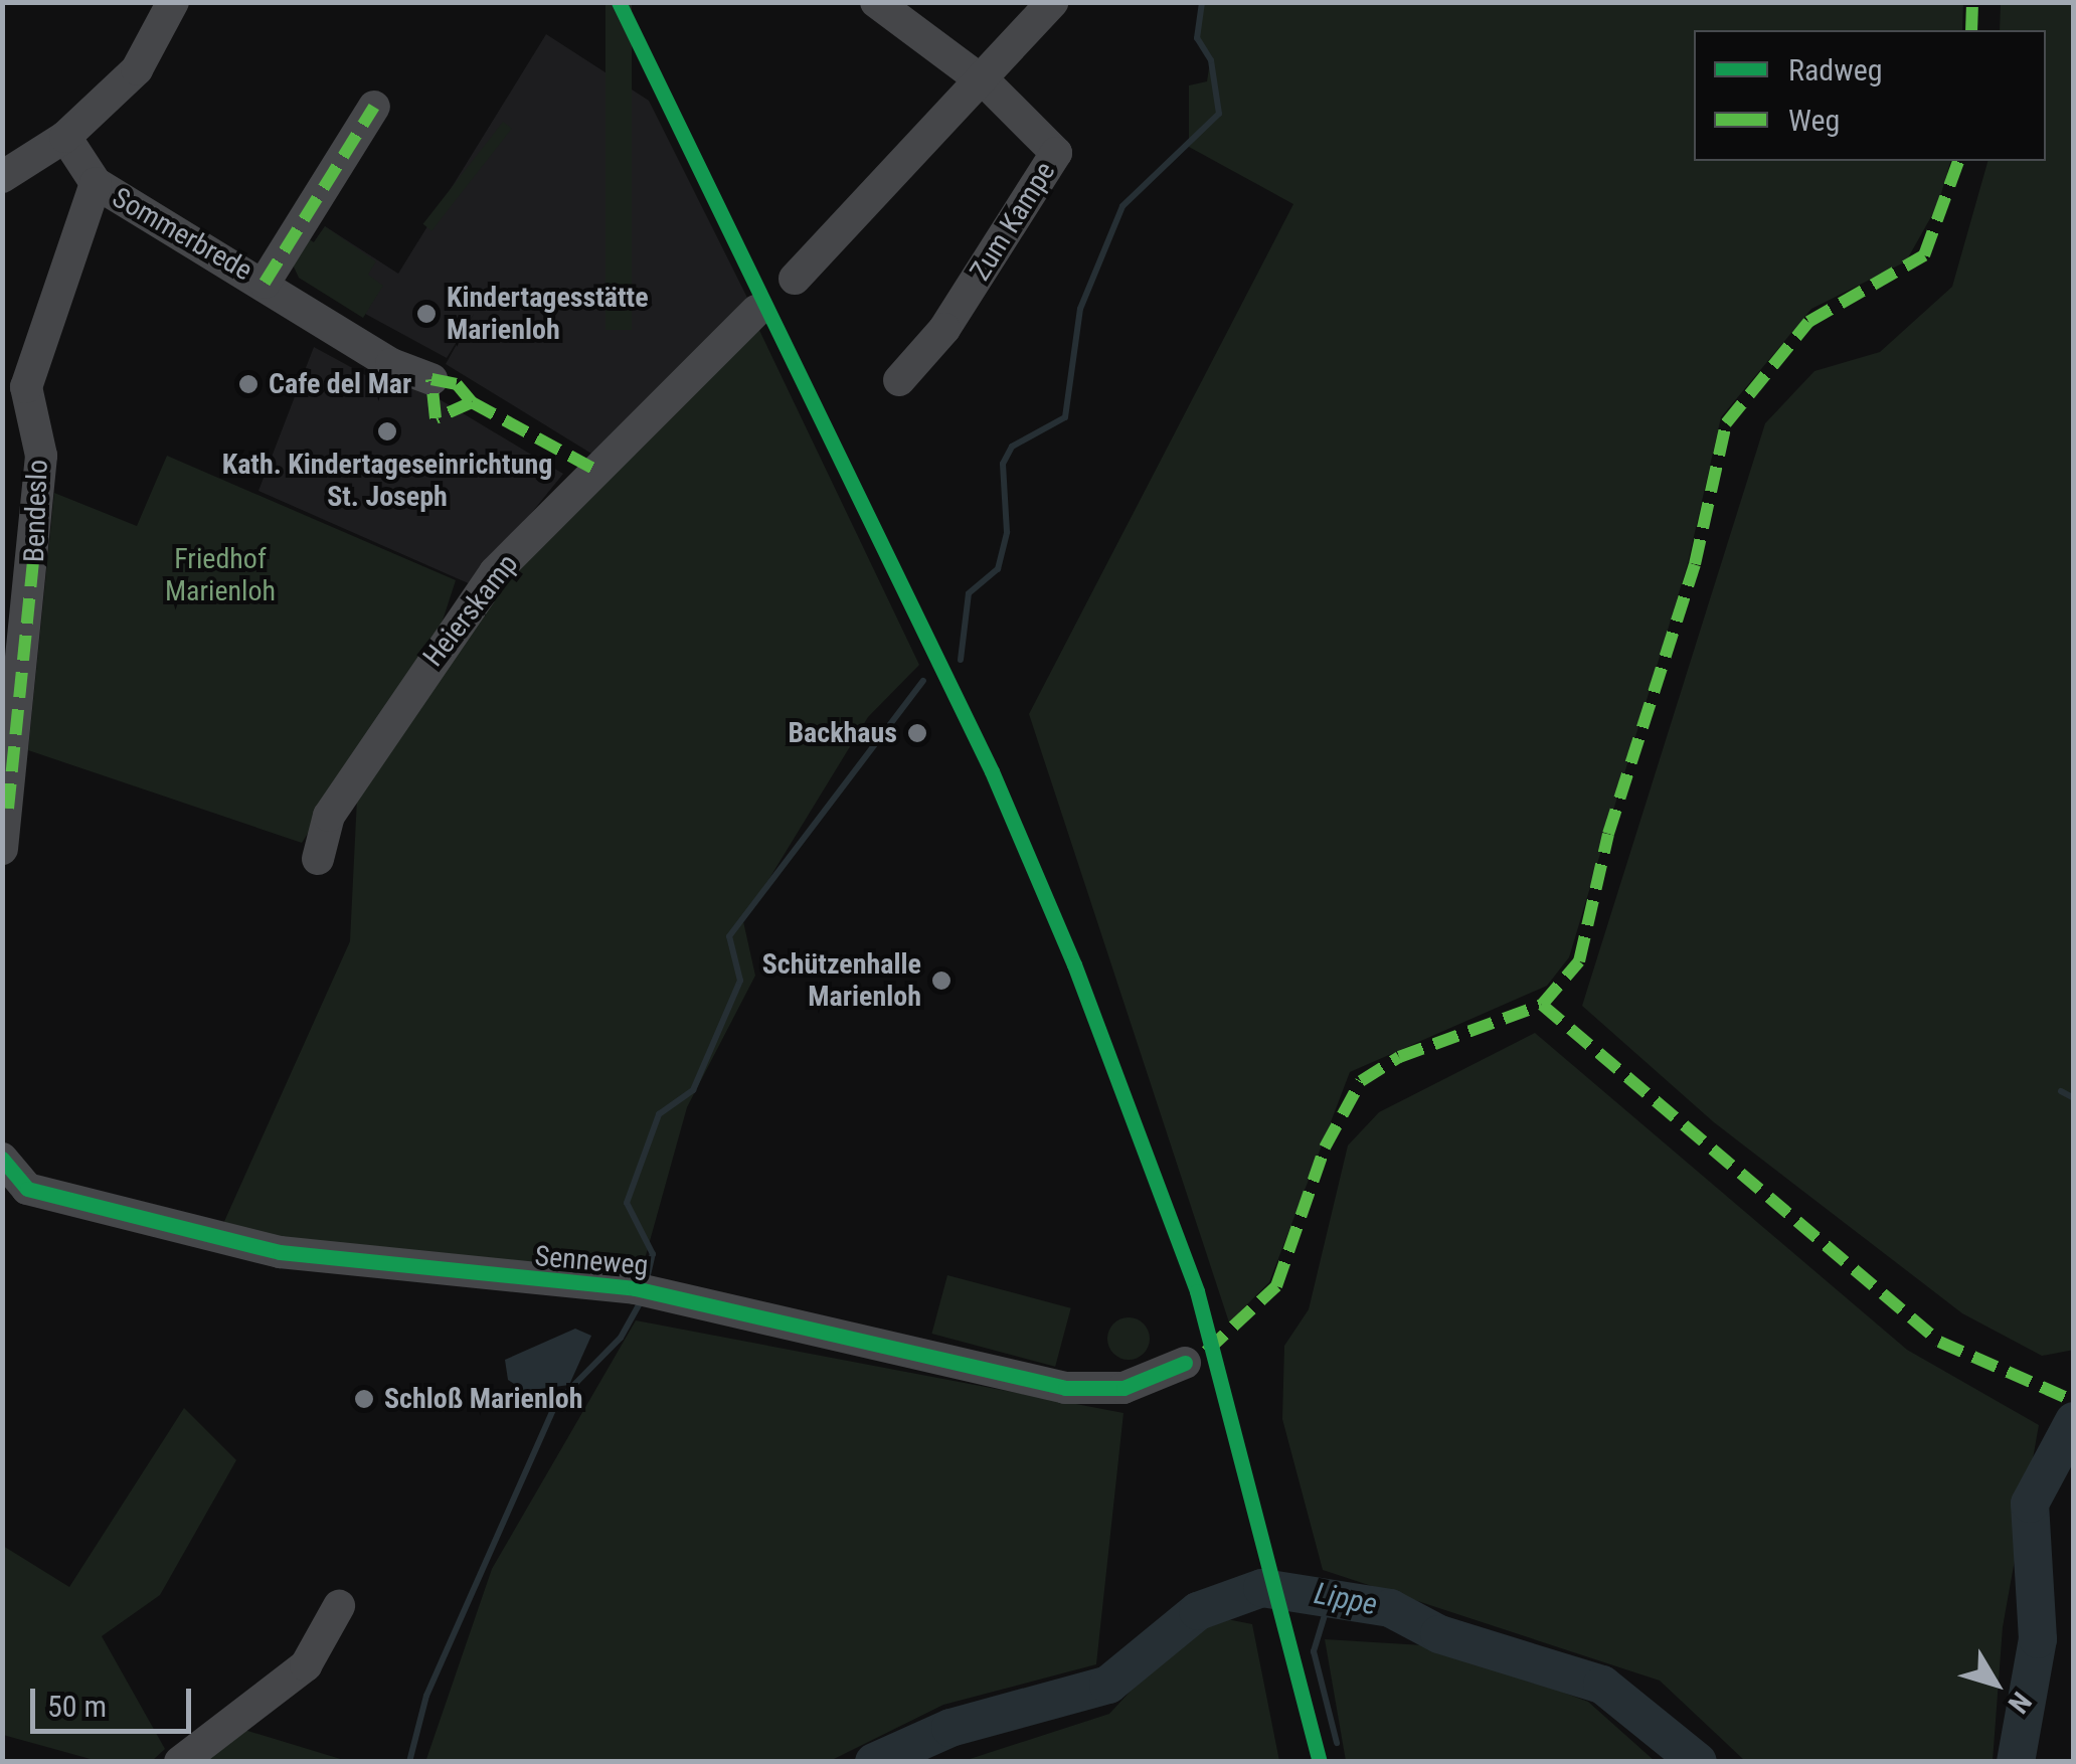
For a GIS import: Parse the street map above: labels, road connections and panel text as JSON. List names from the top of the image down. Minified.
{"streets":{"street":["Zum Kampe","Sommerbrede","Bendeslo","Heierskamp","Senneweg"]},"crossings":[["Sommerbrede","Bendeslo"]],"water":["Lippe"],"parks":["Friedhof Marienloh"],"places":["Kindertagesstätte Marienloh","Cafe del Mar","Kath. Kindertageseinrichtung St. Joseph","Backhaus","Schützenhalle Marienloh","Schloß Marienloh"],"legend":["Radweg","Weg"],"scale_bar":"50 m","north":"bottom right"}
